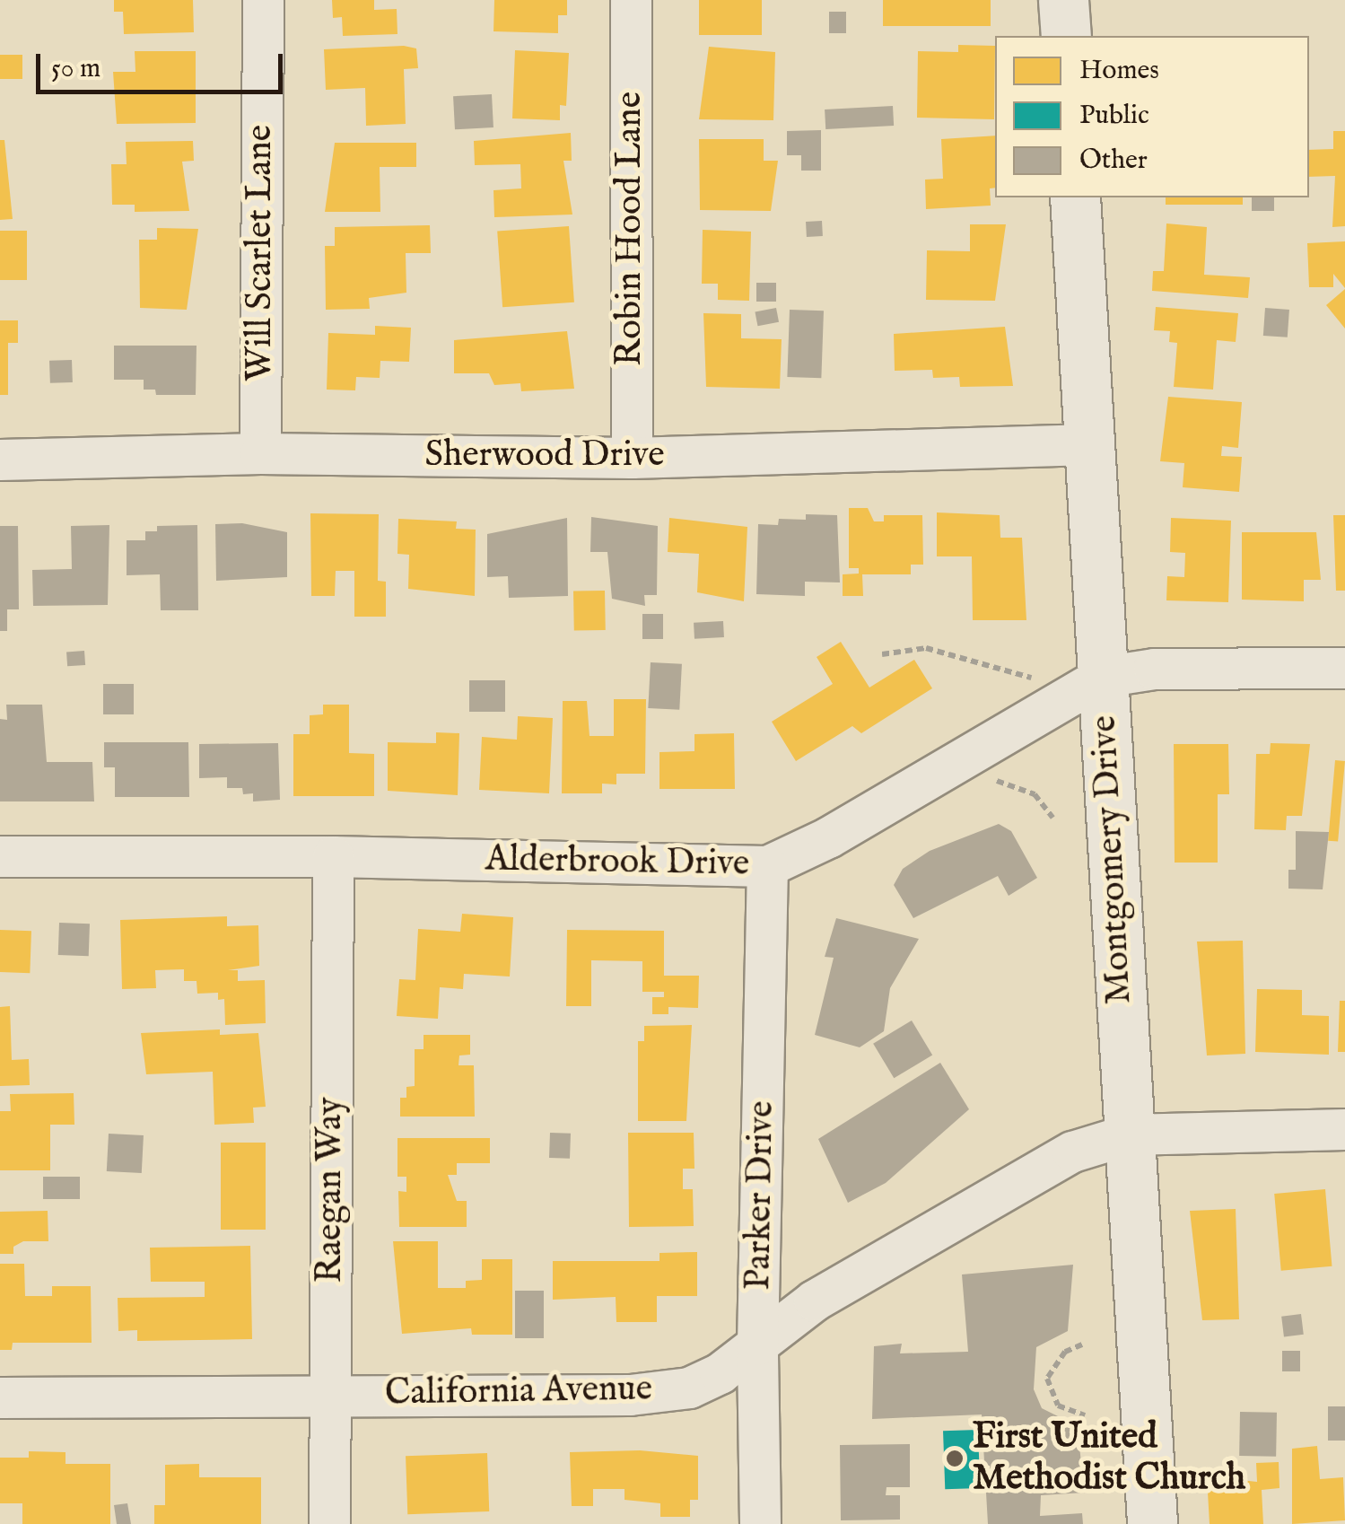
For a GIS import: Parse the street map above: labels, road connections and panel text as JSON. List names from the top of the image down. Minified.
{"streets":{"main road":["Montgomery Drive"],"street":["Robin Hood Lane","Will Scarlet Lane","Sherwood Drive","Alderbrook Drive","Raegan Way","Parker Drive","California Avenue"]},"crossings":[["Robin Hood Lane","Sherwood Drive"],["Will Scarlet Lane","Sherwood Drive"],["Sherwood Drive","Montgomery Drive"],["Montgomery Drive","Alderbrook Drive"],["Montgomery Drive","California Avenue"],["Alderbrook Drive","Raegan Way"],["Alderbrook Drive","Parker Drive"],["Raegan Way","California Avenue"],["Parker Drive","California Avenue"]],"places":["First United Methodist Church"],"legend":["Homes","Public","Other"],"scale_bar":"50 m"}
